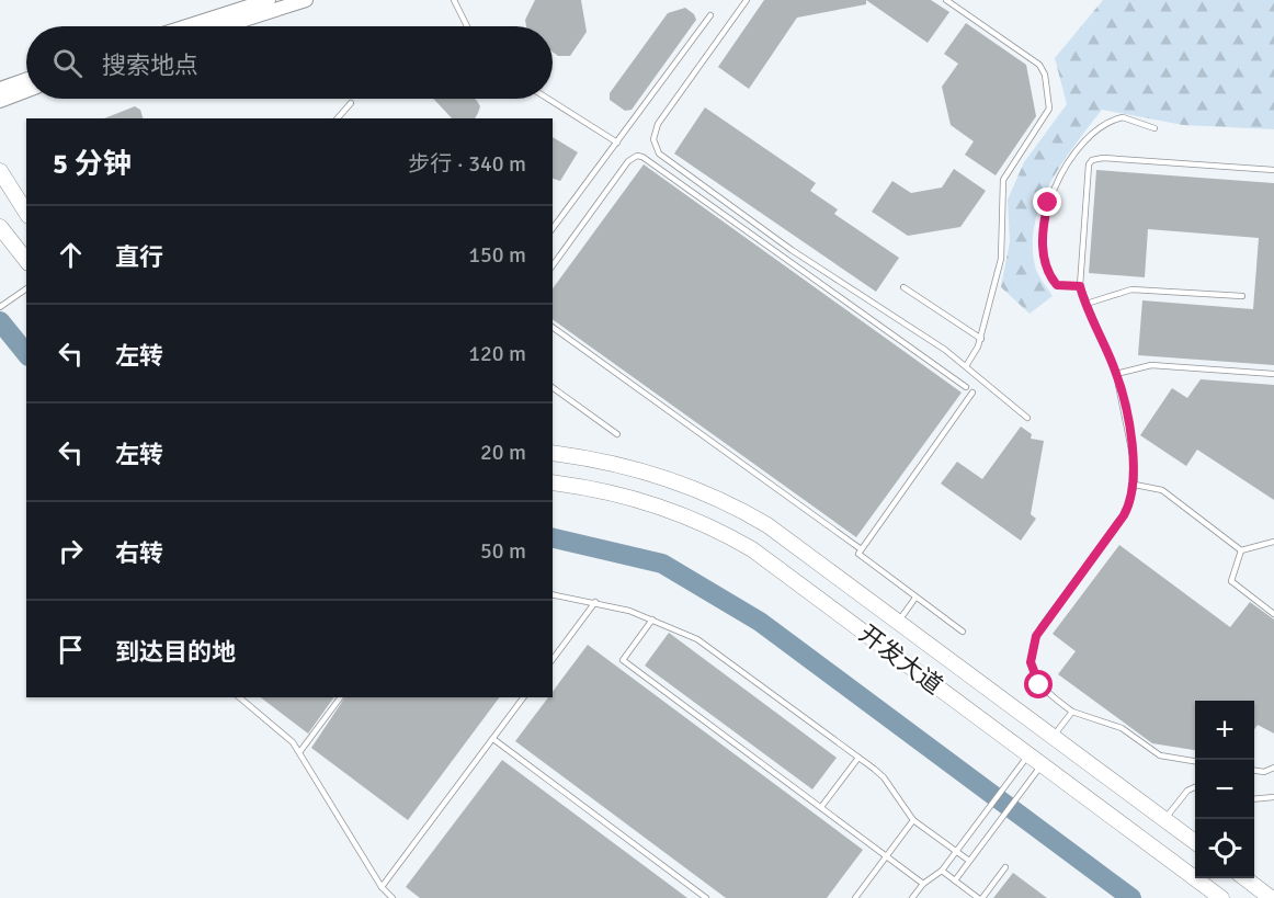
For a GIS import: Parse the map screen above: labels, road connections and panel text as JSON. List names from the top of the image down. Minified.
{"streets":{"main road":["开发大道"]},"page":{"search":"搜索地点","heading":["5 分钟","步行 · 340 m"],"list":[["直行","150 m"],["左转","120 m"],["左转","20 m"],["右转","50 m"],"到达目的地"],"map_buttons":["+","−"]}}
